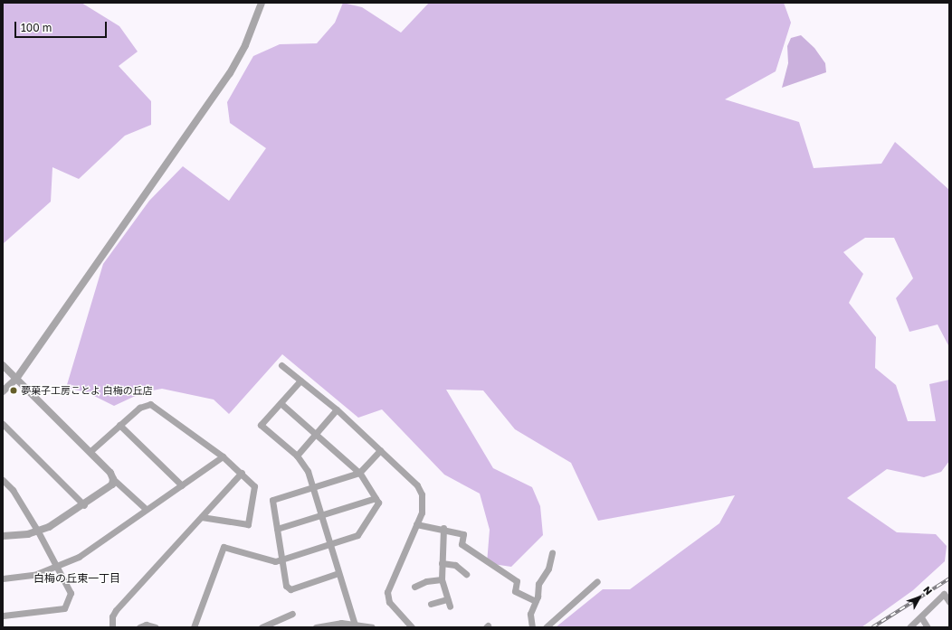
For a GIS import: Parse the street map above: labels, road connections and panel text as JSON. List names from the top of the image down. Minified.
{"districts":["白梅の丘東一丁目"],"places":["夢菓子工房ことよ 白梅の丘店"],"scale_bar":"100 m","north":"top right"}
